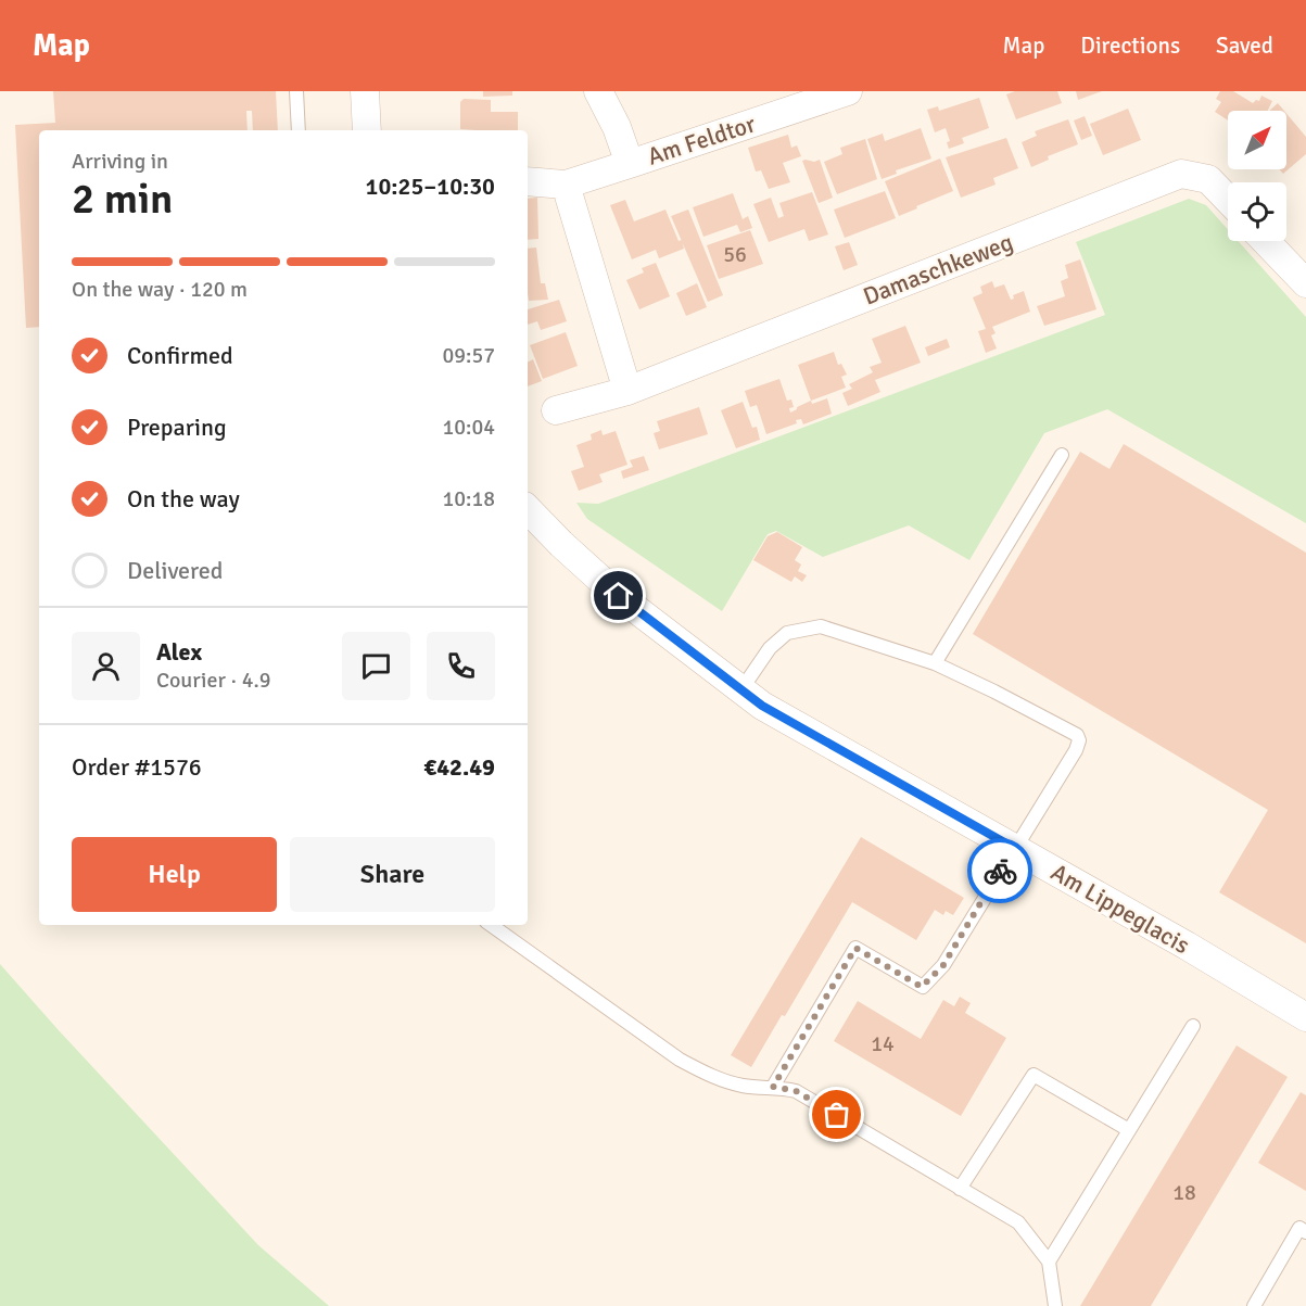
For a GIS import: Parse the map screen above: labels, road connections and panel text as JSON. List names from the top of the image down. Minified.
{"streets":{"street":["Am Feldtor","Damaschkeweg","Am Lippeglacis"]},"house_numbers":["56","14","18"],"north":"top right","page":{"header":"Map","nav":["Map","Directions","Saved"],"heading":["2 min","Arriving in","10:25–10:30"],"panel":["Alex","Courier · 4.9","Order #1576","€42.49"],"bar":"On the way · 120 m","list":[["Confirmed","09:57"],["Preparing","10:04"],["On the way","10:18"],"Delivered"],"buttons":["Help","Share"]}}
